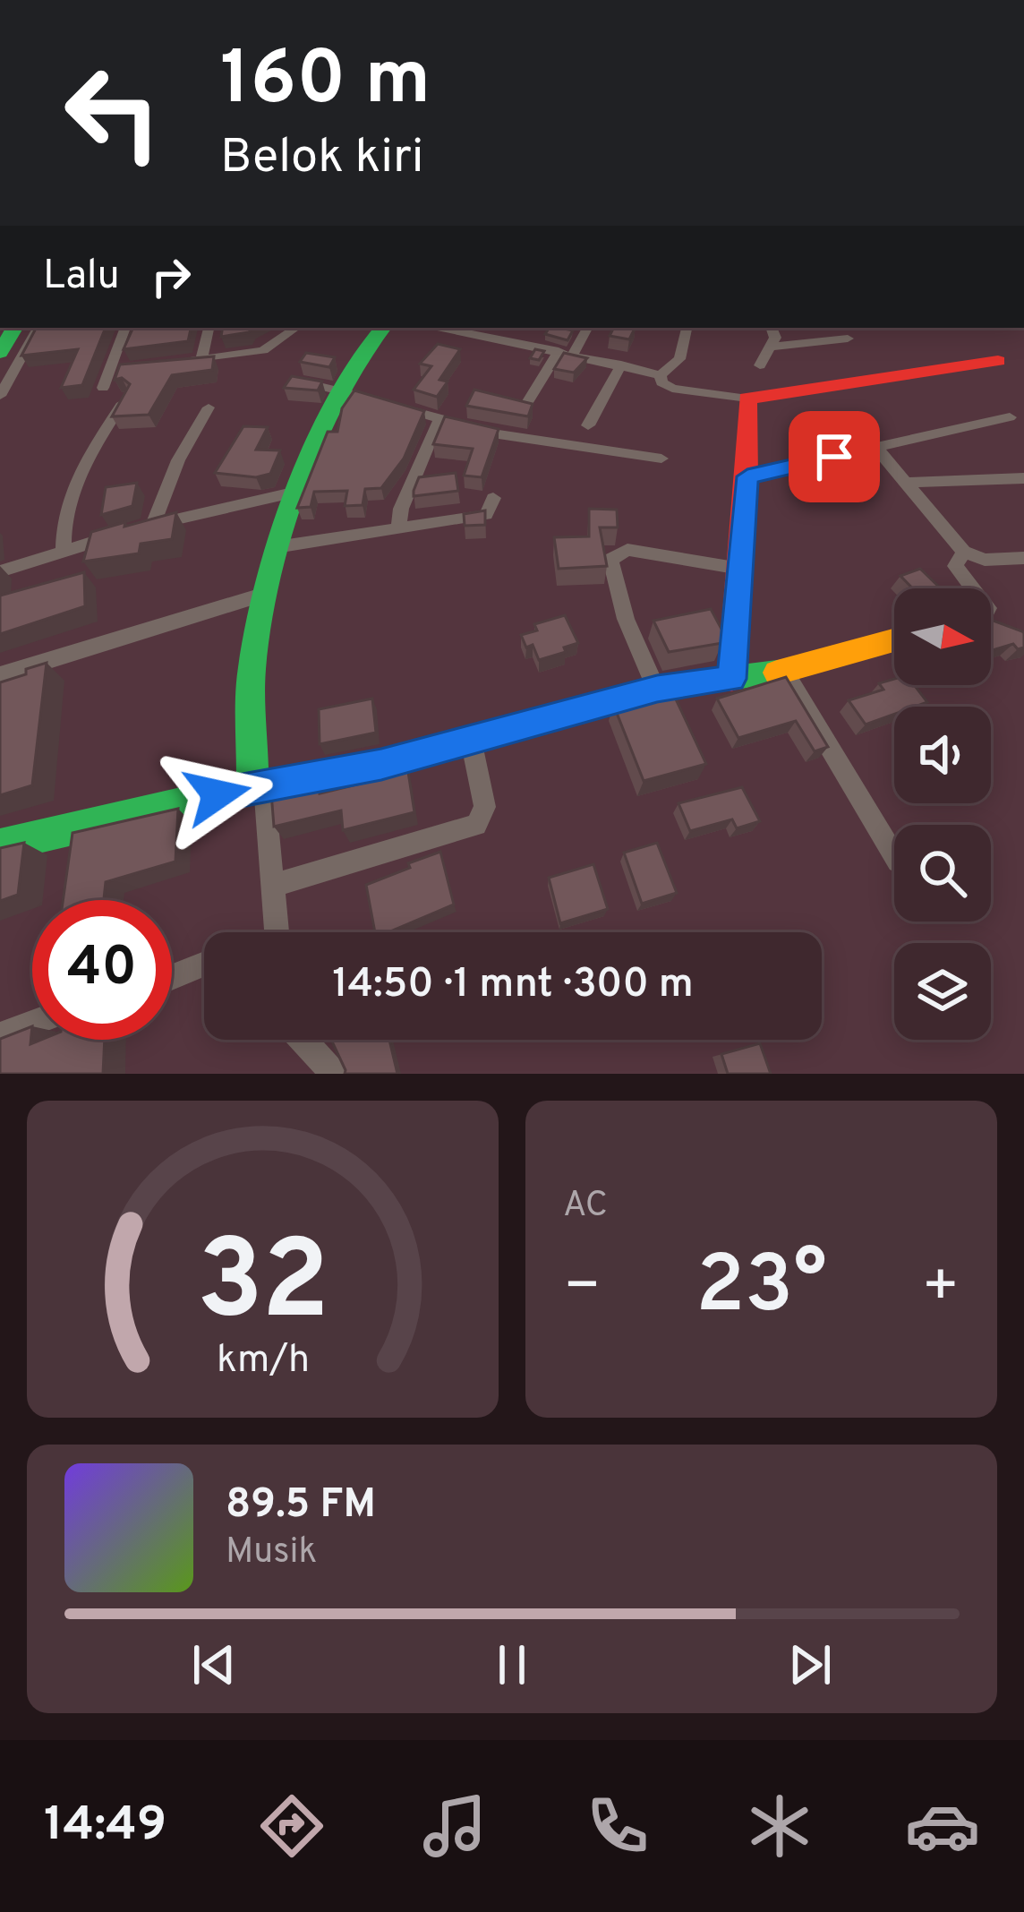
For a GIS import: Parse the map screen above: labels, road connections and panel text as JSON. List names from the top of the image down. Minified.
{"north":"right","page":{"turn":["160 m","Belok kiri"],"then":"Lalu","limit":"40","trip":"14:50 · 1 mnt · 300 m","tile":"AC","heat":["−","23°","+"],"song":["89.5 FM","Musik"],"tabs":"14:49","gauge":["32","km/h"]}}
